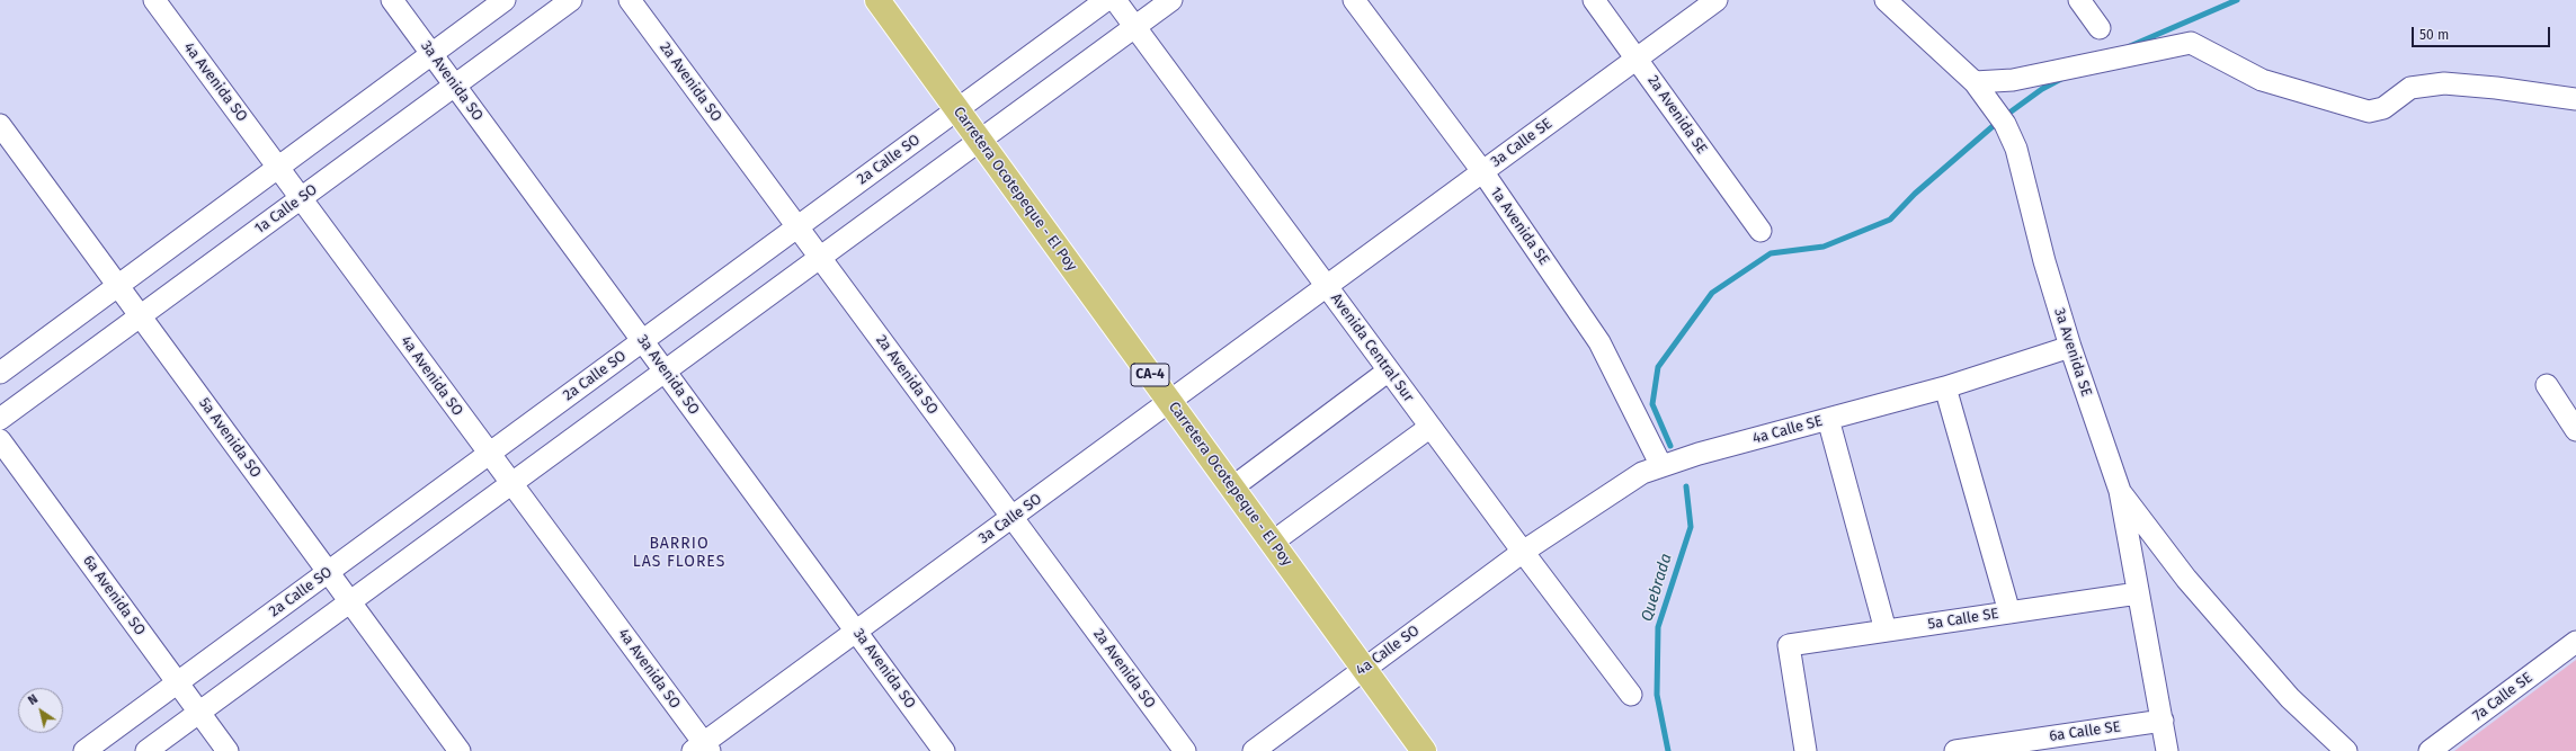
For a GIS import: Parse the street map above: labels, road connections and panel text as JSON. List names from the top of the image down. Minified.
{"streets":{"main road":["Carretera Ocotepeque - El Poy","CA-4"],"street":["3a Avenida SO","4a Avenida SO","2a Avenida SO","2a Avenida SE","3a Calle SE","2a Calle SO","1a Calle SO","1a Avenida SE","Avenida Central Sur","3a Avenida SE","4a Calle SE","5a Avenida SO","3a Calle SO","6a Avenida SO","5a Calle SE","4a Calle SO","7a Calle SE","6a Calle SE"]},"crossings":[["3a Avenida SO","2a Calle SO"],["3a Avenida SO","1a Calle SO"],["3a Avenida SO","3a Calle SO"],["4a Avenida SO","2a Calle SO"],["4a Avenida SO","1a Calle SO"],["4a Avenida SO","3a Calle SO"],["2a Avenida SO","2a Calle SO"],["2a Avenida SO","3a Calle SO"],["2a Avenida SE","3a Calle SE"],["3a Calle SE","1a Avenida SE"],["3a Calle SE","Avenida Central Sur"],["3a Calle SE","3a Calle SO"],["2a Calle SO","Carretera Ocotepeque - El Poy"],["2a Calle SO","5a Avenida SO"],["2a Calle SO","6a Avenida SO"],["Carretera Ocotepeque - El Poy","3a Calle SO"],["Carretera Ocotepeque - El Poy","4a Calle SO"],["1a Calle SO","5a Avenida SO"],["1a Avenida SE","4a Calle SE"],["Avenida Central Sur","4a Calle SE"],["Avenida Central Sur","3a Calle SO"],["Avenida Central Sur","4a Calle SO"],["3a Avenida SE","4a Calle SE"],["3a Avenida SE","5a Calle SE"],["3a Avenida SE","6a Calle SE"],["4a Calle SE","4a Calle SO"]],"districts":["BARRIO LAS FLORES"],"water":["Quebrada"],"scale_bar":"50 m","north":"top left"}
